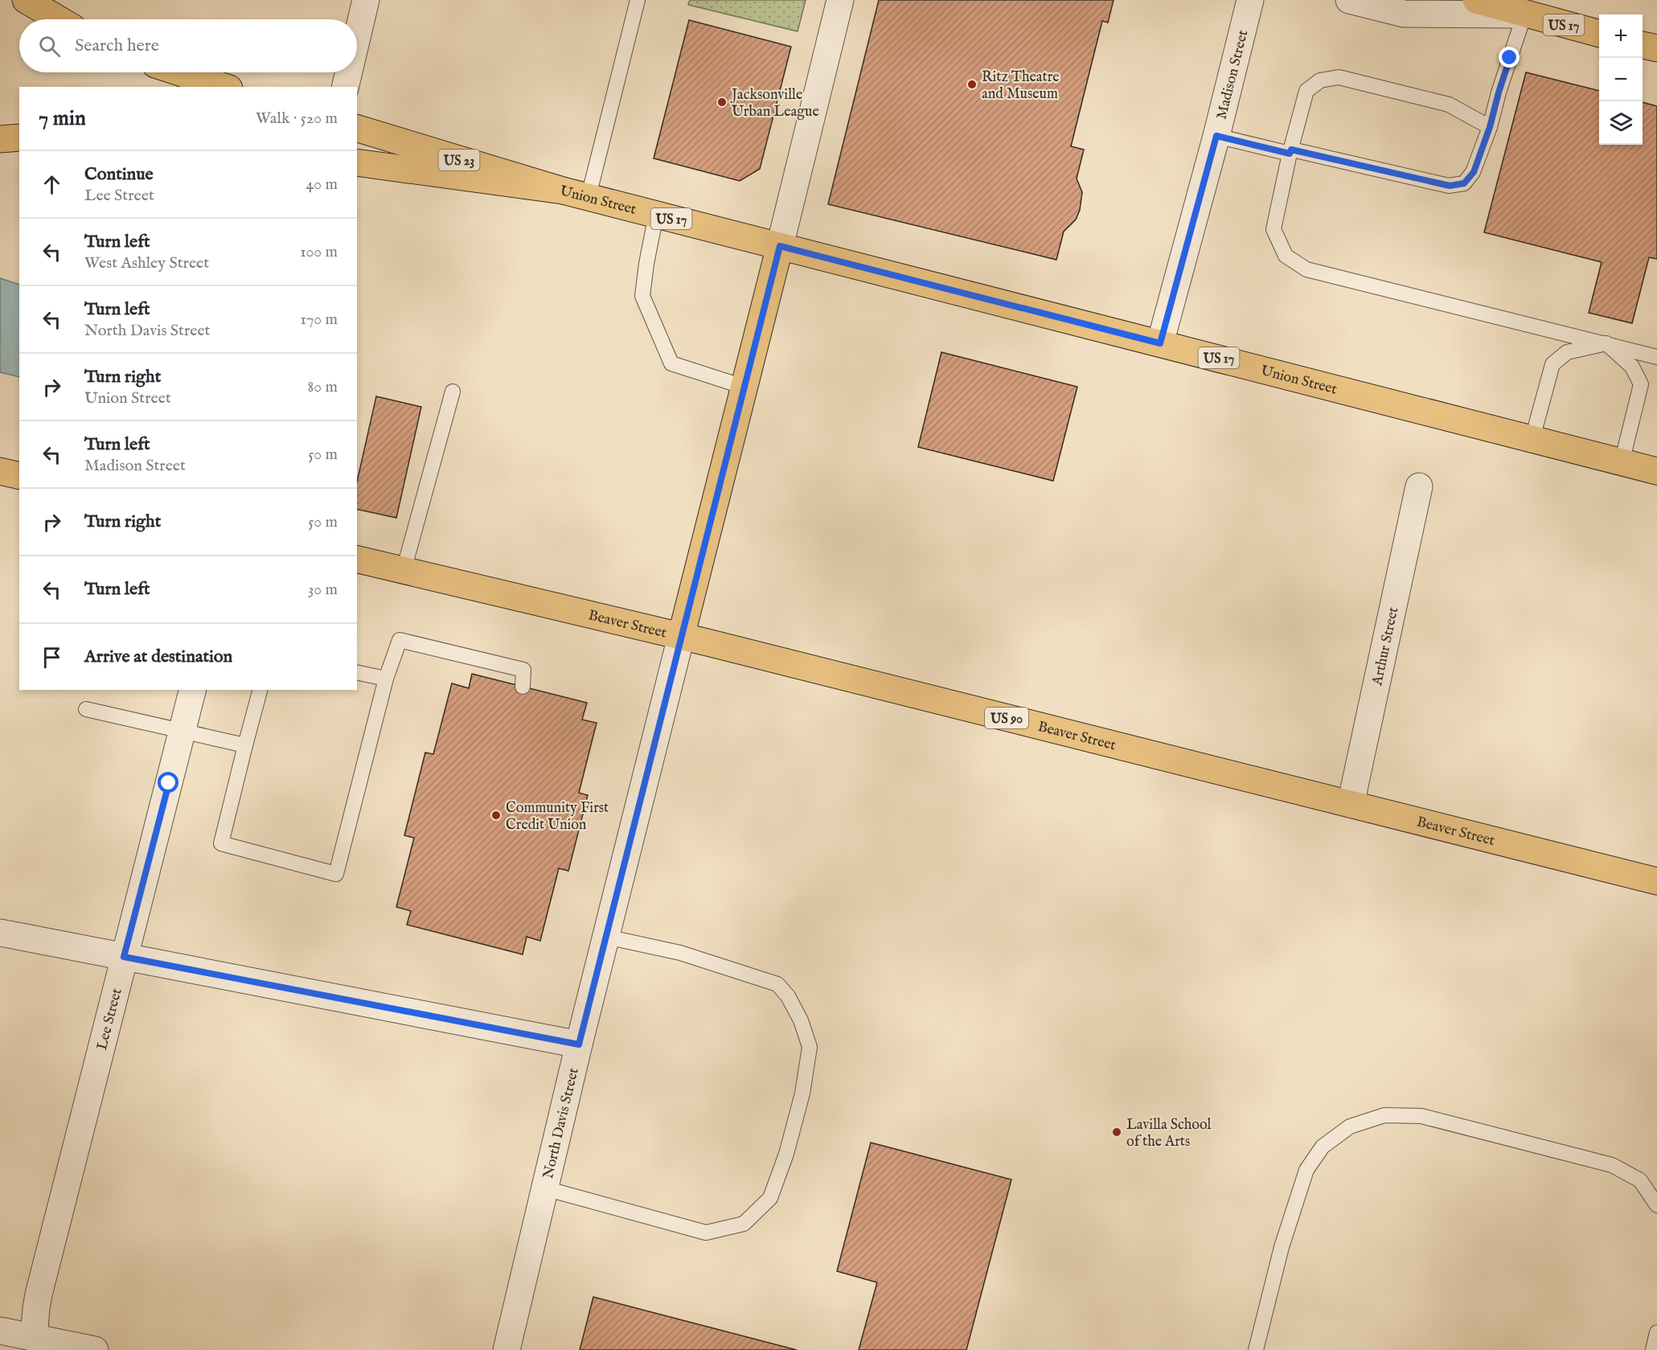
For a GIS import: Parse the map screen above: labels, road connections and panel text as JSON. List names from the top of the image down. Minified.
{"streets":{"main road":["US 17","US 23","Union Street","Beaver Street","US 90","North Davis Street"],"street":["Madison Street","Arthur Street","Lee Street"]},"crossings":[["US 17","Union Street"],["Madison Street","Union Street"],["Union Street","North Davis Street"],["Beaver Street","Arthur Street"],["Beaver Street","North Davis Street"]],"places":["Ritz Theatre and Museum","Jacksonville Urban League","Community First Credit Union","Lavilla School of the Arts"],"page":{"map_buttons":["+","−"],"search":"Search here","heading":["7 min","Walk · 520 m"],"list":[["Continue","Lee Street","40 m"],["Turn left","West Ashley Street","100 m"],["Turn left","North Davis Street","170 m"],["Turn right","Union Street","80 m"],["Turn left","Madison Street","50 m"],["Turn right","50 m"],["Turn left","30 m"],"Arrive at destination"]}}
